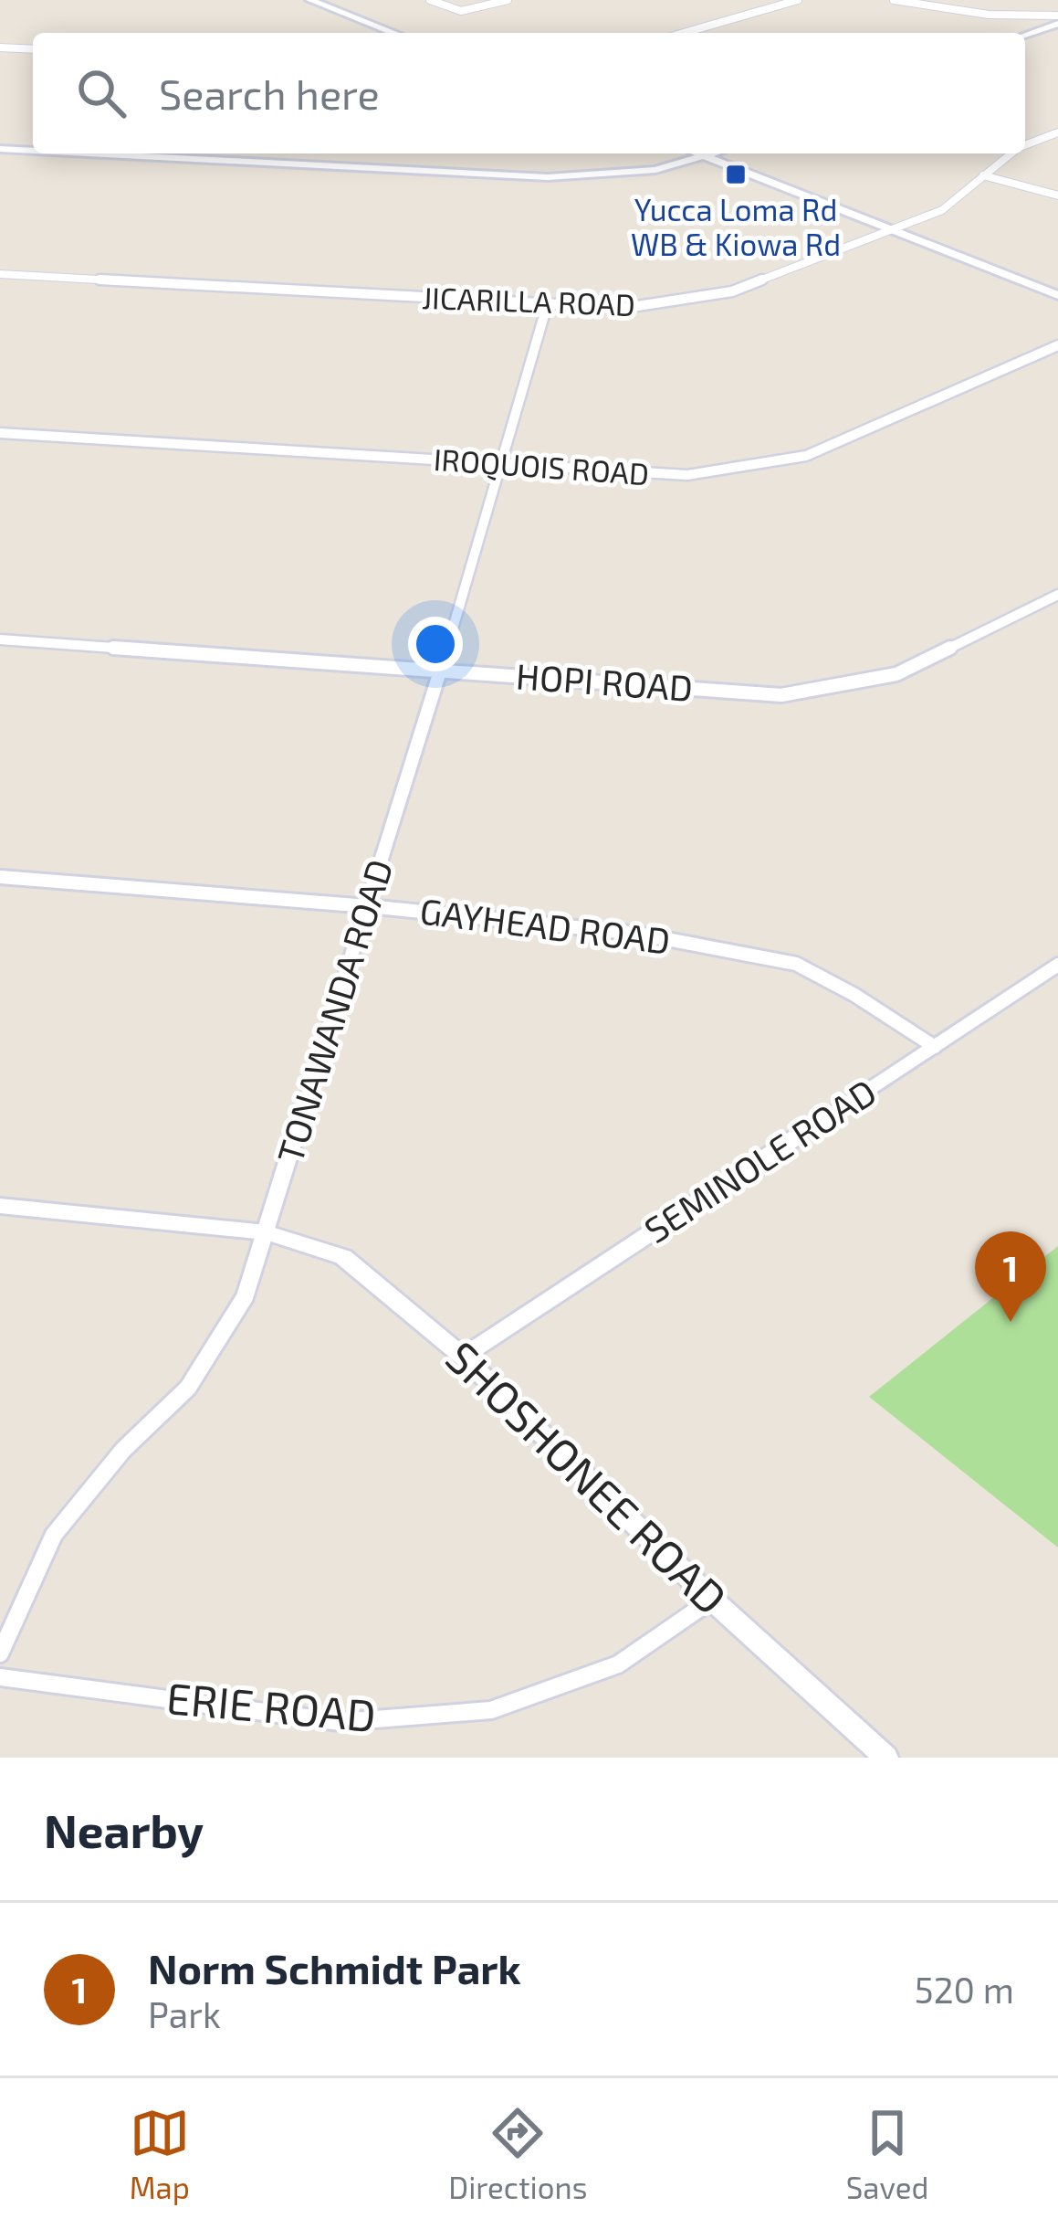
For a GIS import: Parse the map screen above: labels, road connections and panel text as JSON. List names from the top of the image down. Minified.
{"streets":{"street":["JICARILLA ROAD","IROQUOIS ROAD","HOPI ROAD","GAYHEAD ROAD","TONAWANDA ROAD","SEMINOLE ROAD","SHOSHONEE ROAD","ERIE ROAD"]},"crossings":[["JICARILLA ROAD","TONAWANDA ROAD"],["IROQUOIS ROAD","TONAWANDA ROAD"],["HOPI ROAD","TONAWANDA ROAD"],["GAYHEAD ROAD","TONAWANDA ROAD"],["GAYHEAD ROAD","SEMINOLE ROAD"],["TONAWANDA ROAD","SHOSHONEE ROAD"],["SEMINOLE ROAD","SHOSHONEE ROAD"],["SHOSHONEE ROAD","ERIE ROAD"]],"places":{"transit":["Yucca Loma Rd WB & Kiowa Rd"]},"page":{"search":"Search here","pins":"1","heading":"Nearby","list":[{"mark":"1","name":"Norm Schmidt Park","note":"Park","value":"520 m"}],"nav":["Map","Directions","Saved"]}}
